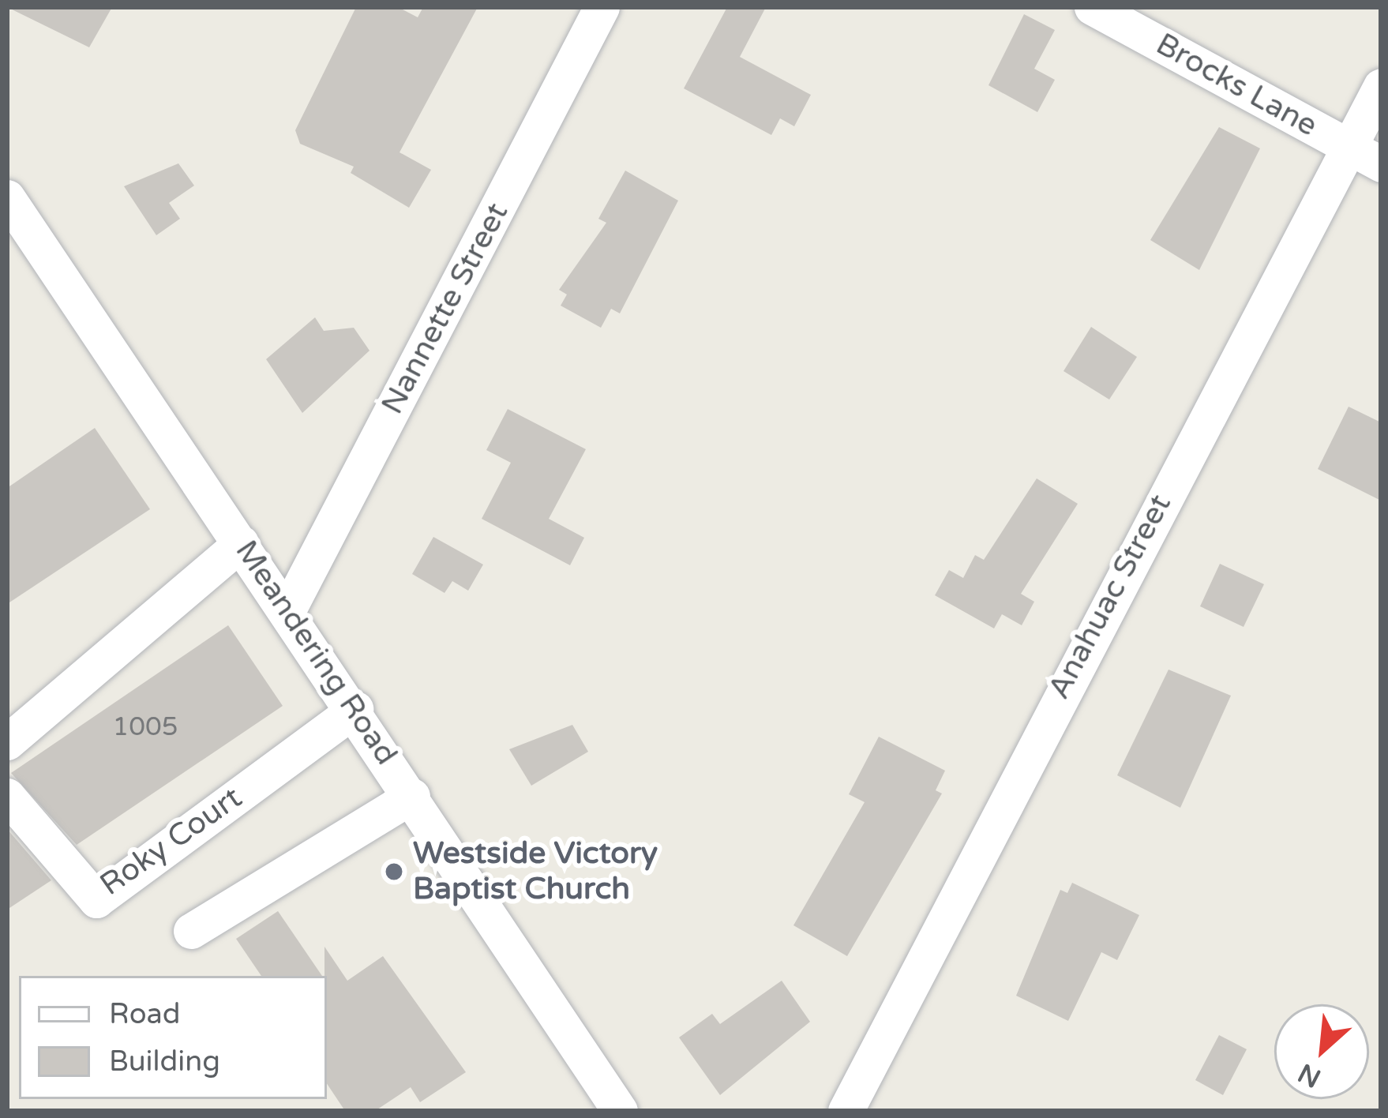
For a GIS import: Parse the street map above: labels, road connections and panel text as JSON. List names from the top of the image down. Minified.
{"streets":{"street":["Brocks Lane","Nannette Street","Anahuac Street","Meandering Road","Roky Court"]},"crossings":[["Brocks Lane","Anahuac Street"],["Nannette Street","Meandering Road"],["Meandering Road","Roky Court"]],"places":["Westside Victory Baptist Church"],"house_numbers":["1005"],"legend":["Road","Building"],"north":"bottom left"}
